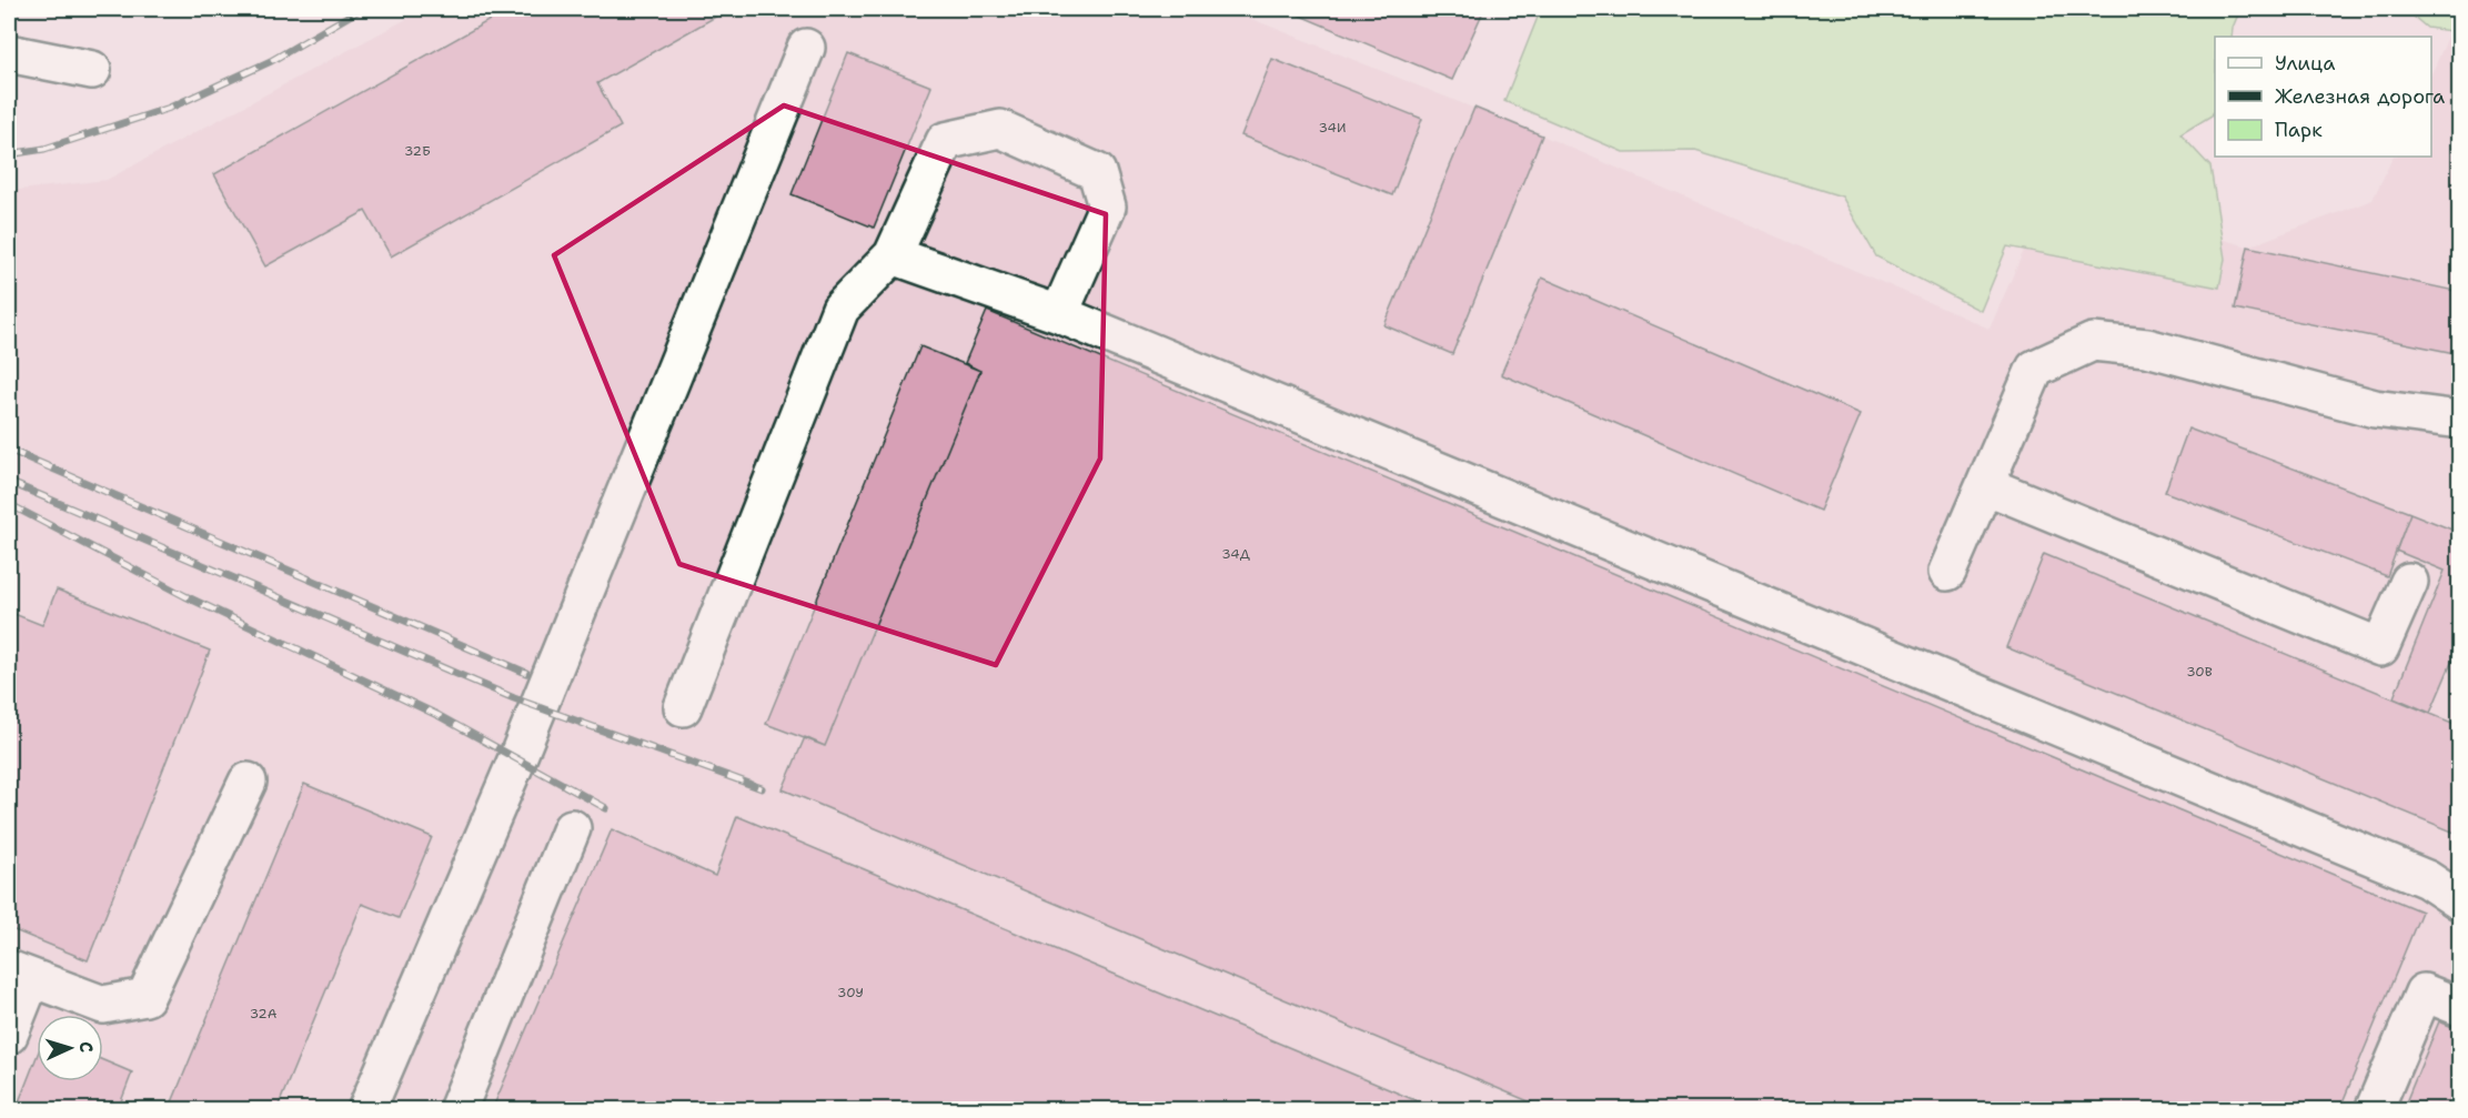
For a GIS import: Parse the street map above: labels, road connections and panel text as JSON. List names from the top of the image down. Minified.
{"house_numbers":["34И","32Б","34Д","30В","30У","32А"],"legend":["Улица","Железная дорога","Парк"],"north":"right"}
